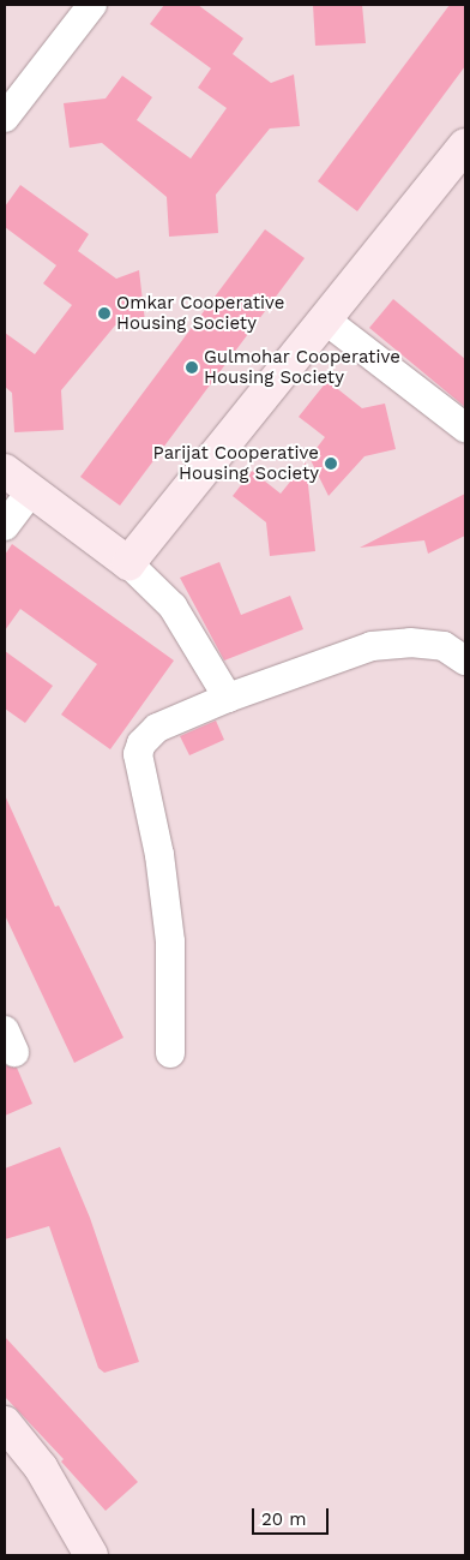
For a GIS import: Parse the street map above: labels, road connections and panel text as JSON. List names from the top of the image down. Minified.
{"places":["Omkar Cooperative Housing Society","Gulmohar Cooperative Housing Society","Parijat Cooperative Housing Society"],"scale_bar":"20 m"}
